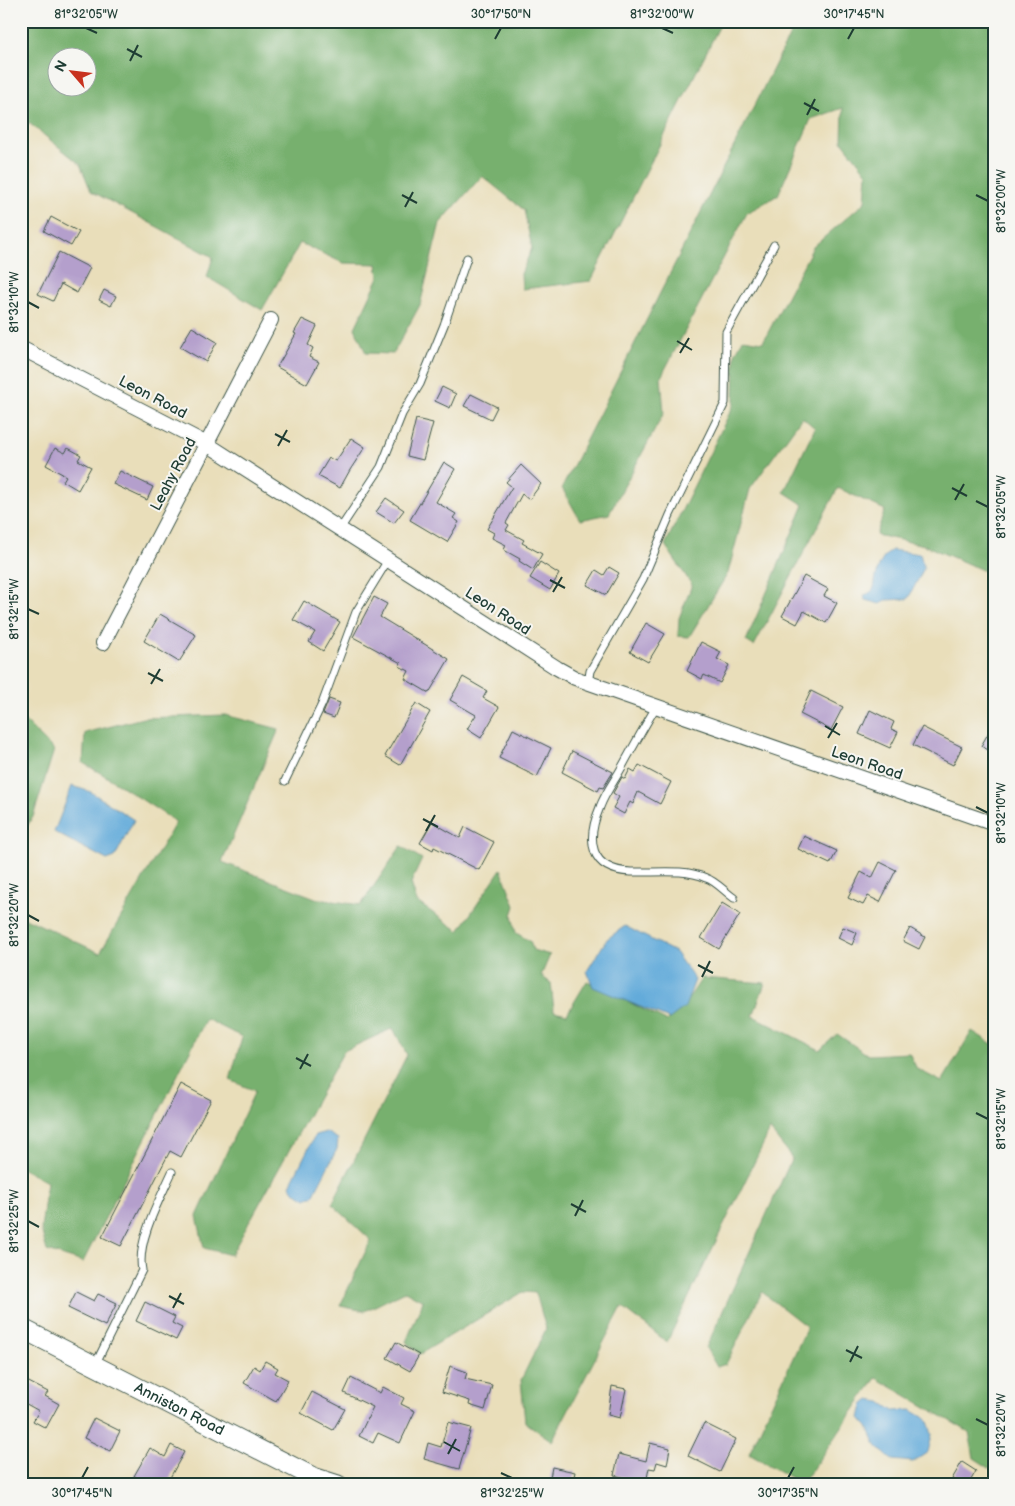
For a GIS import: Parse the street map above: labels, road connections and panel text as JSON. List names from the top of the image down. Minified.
{"streets":{"street":["Leon Road","Leahy Road","Anniston Road"]},"crossings":[["Leon Road","Leahy Road"]],"north":"top left","coordinates":["81°32'05\"W","30°17'50\"N","81°32'00\"W","30°17'45\"N","81°32'10\"W","81°32'15\"W","81°32'20\"W","81°32'25\"W","30°17'35\"N"]}
